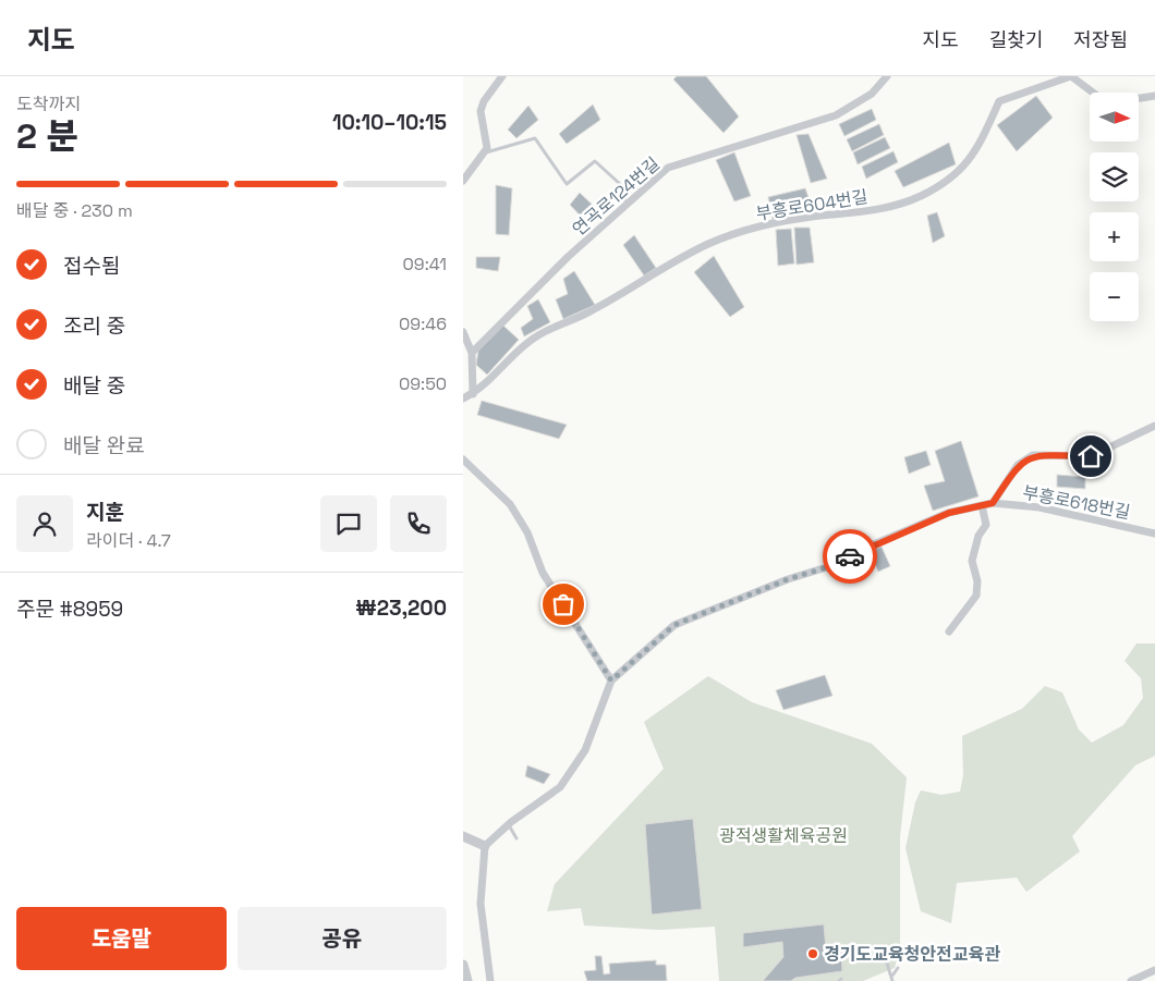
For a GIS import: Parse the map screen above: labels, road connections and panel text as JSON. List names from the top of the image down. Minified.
{"streets":{"street":["연곡로124번길","부흥로604번길","부흥로618번길"]},"parks":["광적생활체육공원"],"places":["경기도교육청안전교육관"],"north":"right","page":{"header":"지도","nav":["지도","길찾기","저장됨"],"heading":["2 분","도착까지","10:10–10:15"],"panel":["지훈","라이더 · 4.7","주문 #8959","₩23,200"],"map_buttons":["+","−"],"bar":"배달 중 · 230 m","list":[["접수됨","09:41"],["조리 중","09:46"],["배달 중","09:50"],"배달 완료"],"buttons":["도움말","공유"]}}
